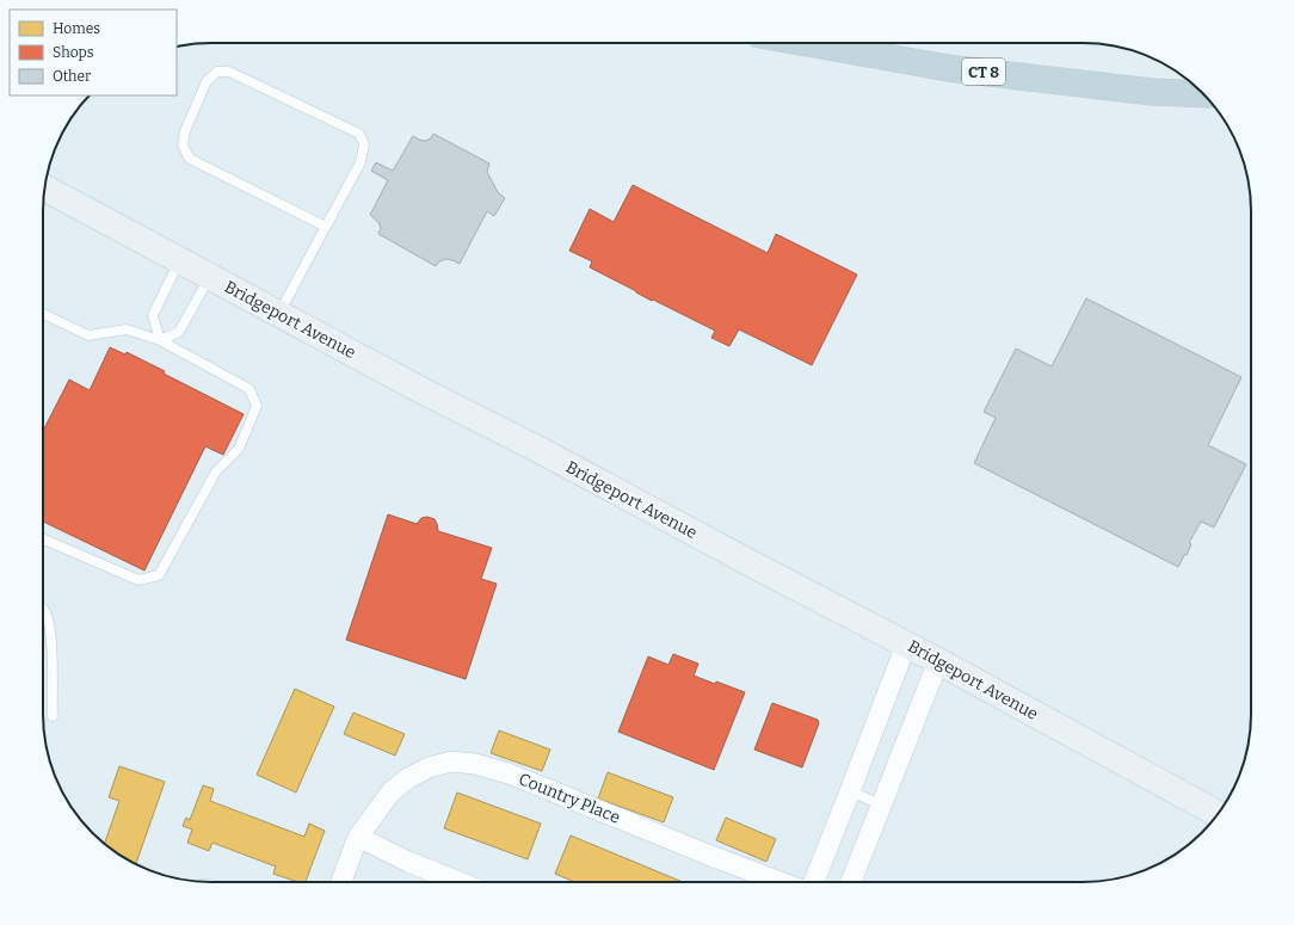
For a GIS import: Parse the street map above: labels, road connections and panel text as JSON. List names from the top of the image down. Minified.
{"streets":{"highway":["CT 8"],"main road":["Bridgeport Avenue"],"street":["Country Place"]},"legend":["Homes","Shops","Other"]}
